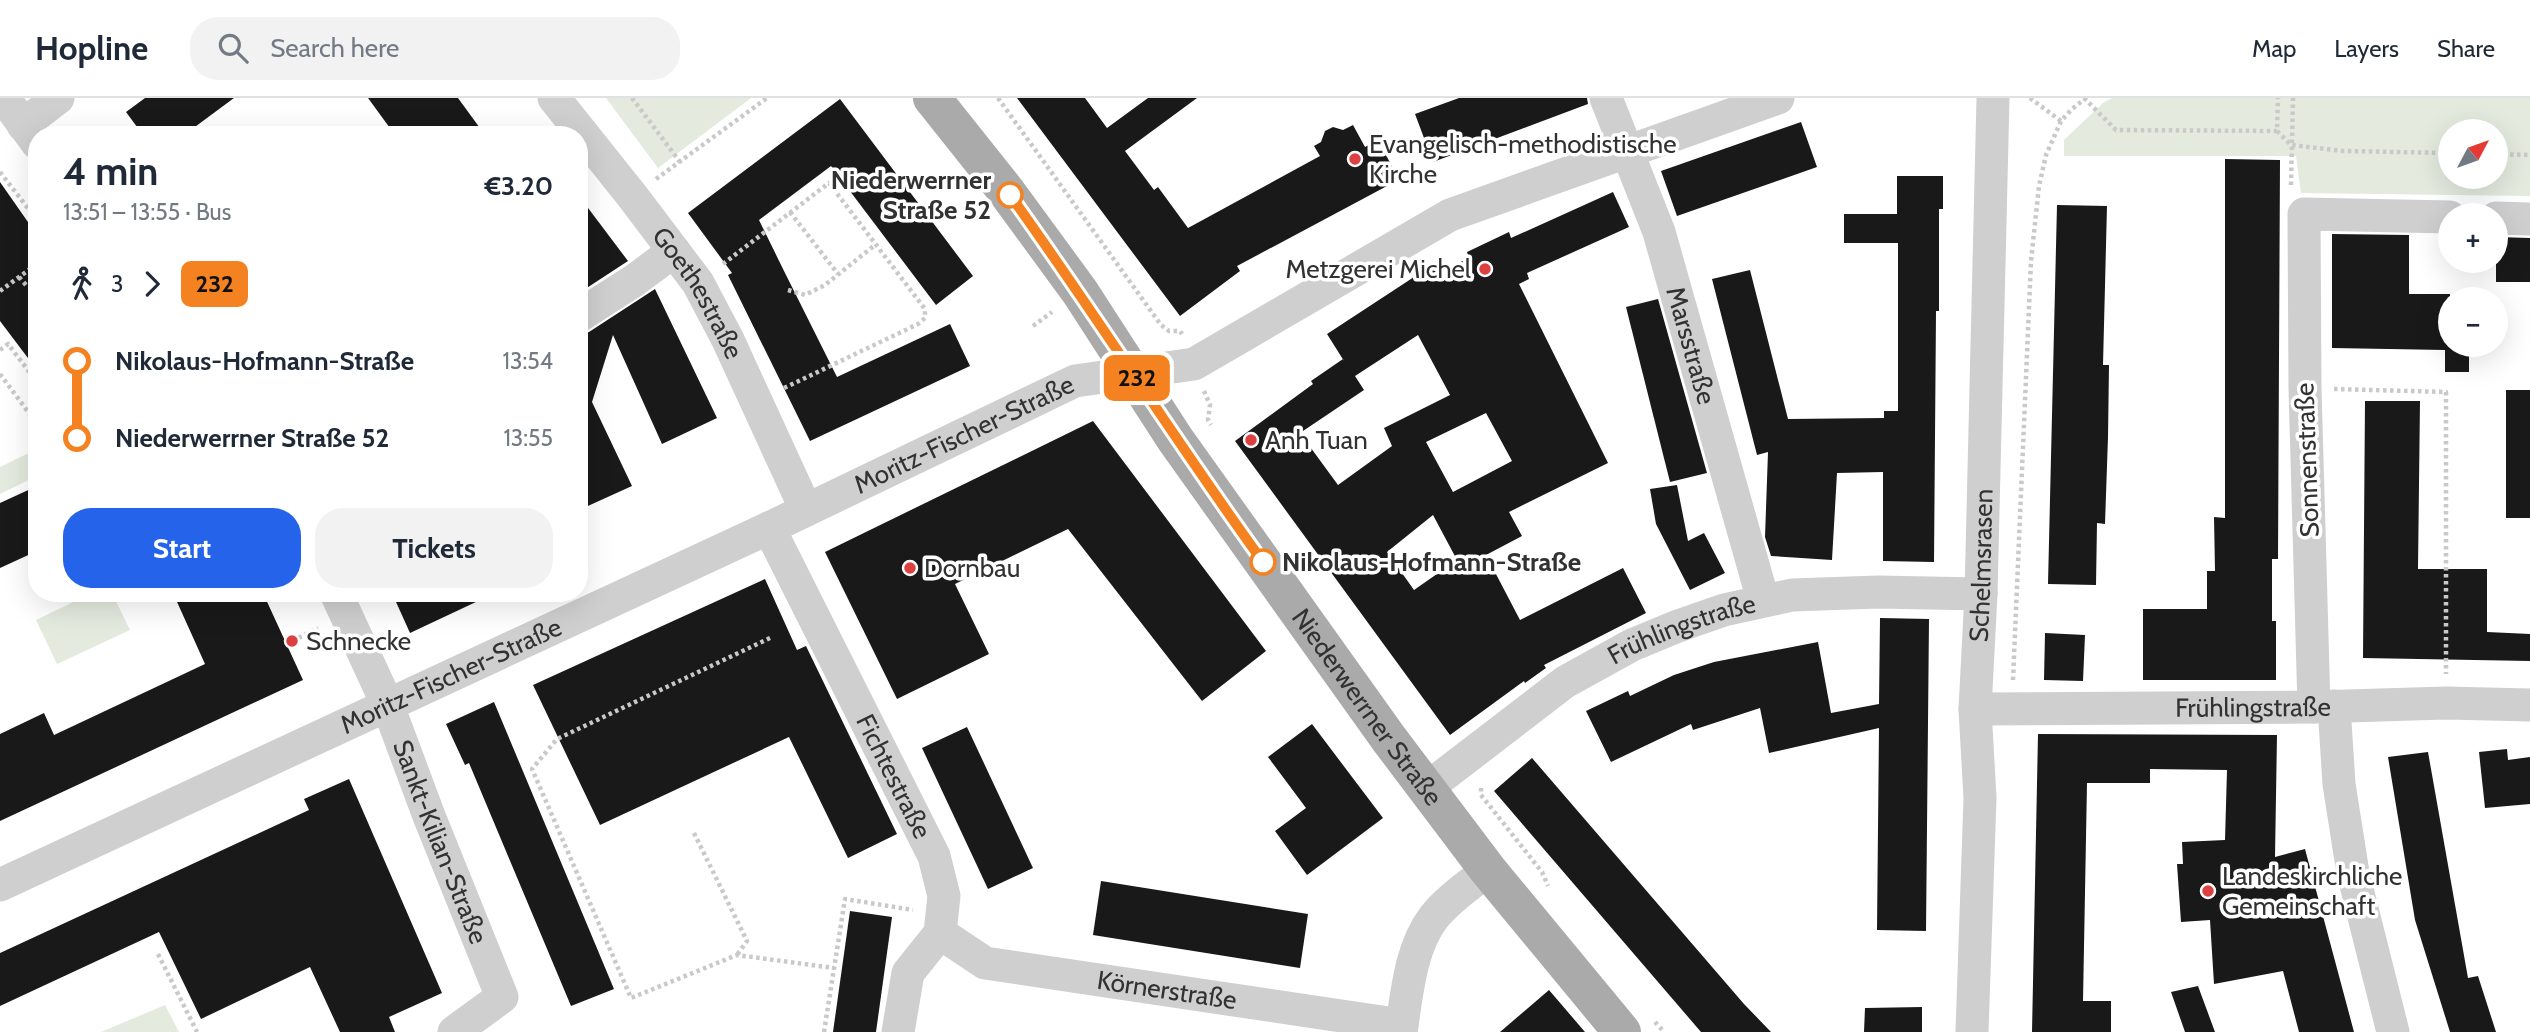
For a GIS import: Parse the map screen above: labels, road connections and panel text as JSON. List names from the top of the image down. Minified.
{"streets":{"main road":["Niederwerrner Straße"],"street":["Goethestraße","Marsstraße","Moritz-Fischer-Straße","Sonnenstraße","Schelmsrasen","Frühlingstraße","Fichtestraße","Sankt-Kilian-Straße","Körnerstraße"]},"crossings":[["Goethestraße","Moritz-Fischer-Straße"],["Marsstraße","Frühlingstraße"],["Moritz-Fischer-Straße","Niederwerrner Straße"],["Moritz-Fischer-Straße","Fichtestraße"],["Moritz-Fischer-Straße","Sankt-Kilian-Straße"],["Sonnenstraße","Frühlingstraße"],["Schelmsrasen","Frühlingstraße"],["Frühlingstraße","Niederwerrner Straße"],["Fichtestraße","Körnerstraße"]],"places":["Evangelisch-methodistische Kirche","Niederwerrner Straße 52","Metzgerei Michel","Anh Tuan","Nikolaus-Hofmann-Straße","Dornbau","Schnecke","Landeskirchliche Gemeinschaft"],"lines":["bus line 232"],"north":"top right","page":{"header":"Hopline","search":"Search here","nav":["Map","Layers","Share"],"on_map":"232","map_buttons":["+","−"],"heading":["4 min","13:51 – 13:55 · Bus","€3.20"],"legs":["3","232"],"list":[{"name":"Nikolaus-Hofmann-Straße","value":"13:54"},{"name":"Niederwerrner Straße 52","value":"13:55"}],"buttons":["Start","Tickets"]}}
